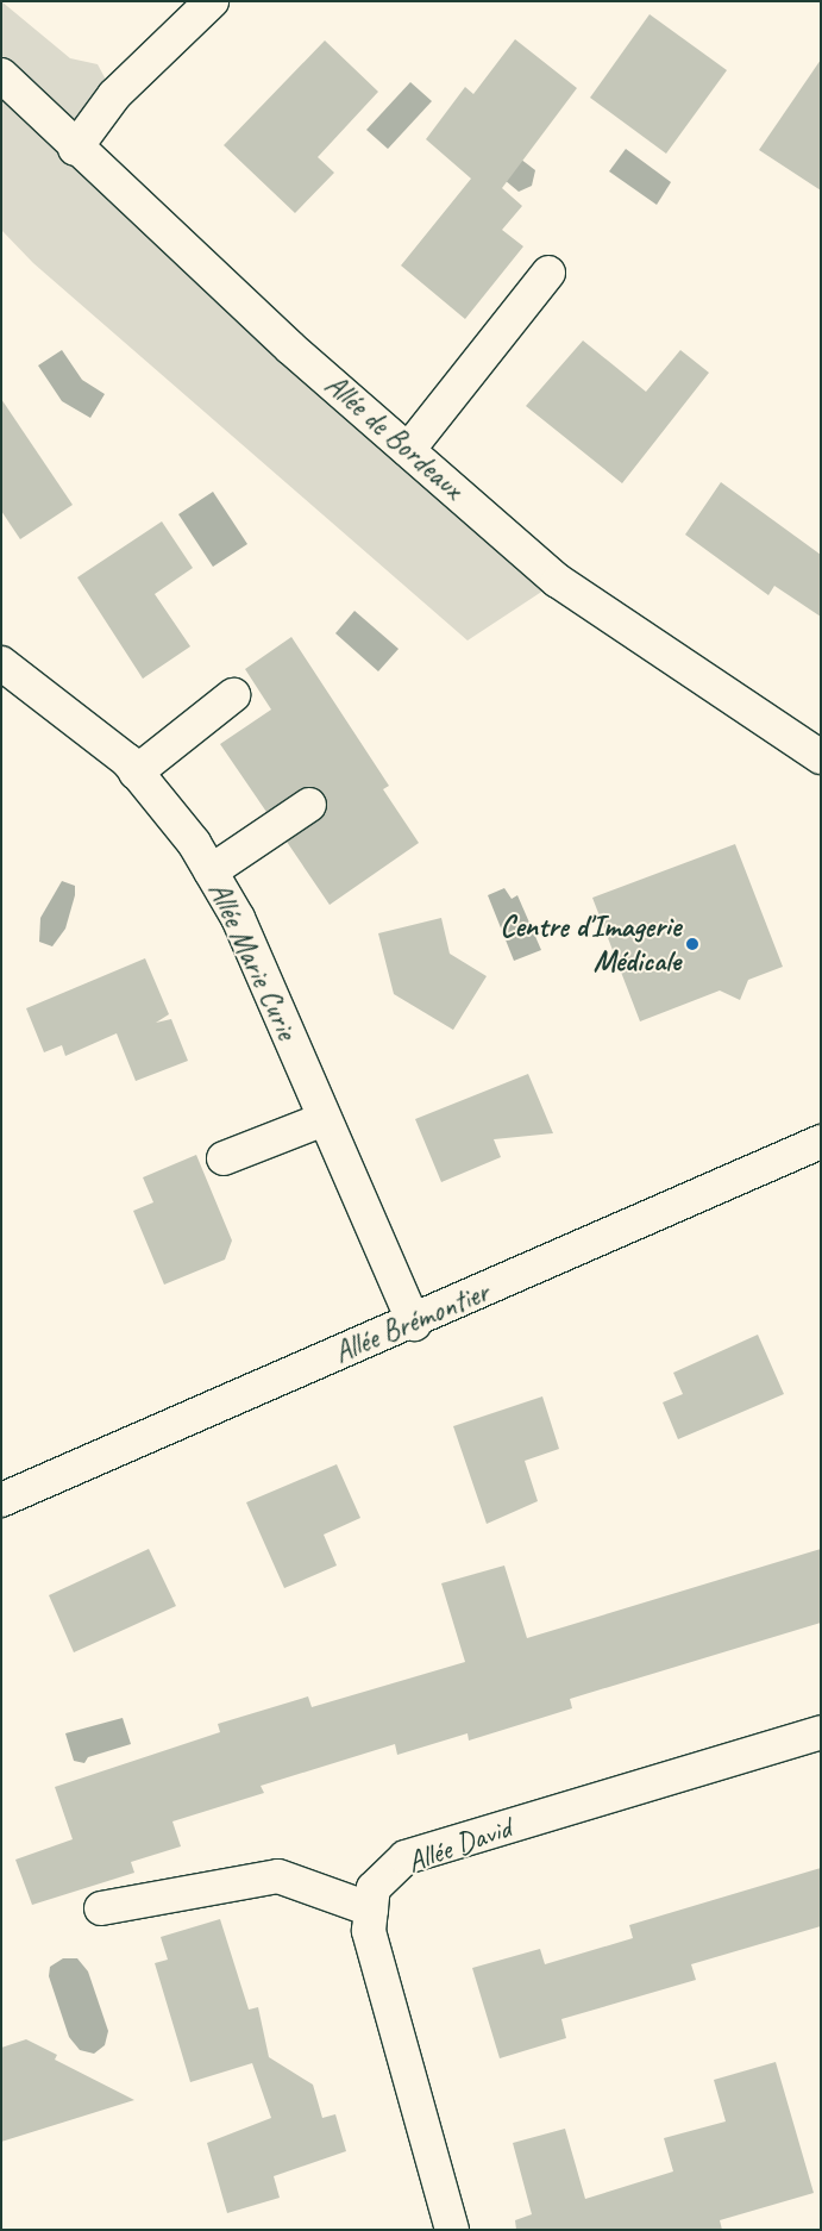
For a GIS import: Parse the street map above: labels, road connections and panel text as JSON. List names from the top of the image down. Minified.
{"streets":{"street":["Allée de Bordeaux","Allée Marie Curie","Allée Brémontier","Allée David"]},"crossings":[["Allée Marie Curie","Allée Brémontier"]],"places":["Centre d'Imagerie Médicale"]}
